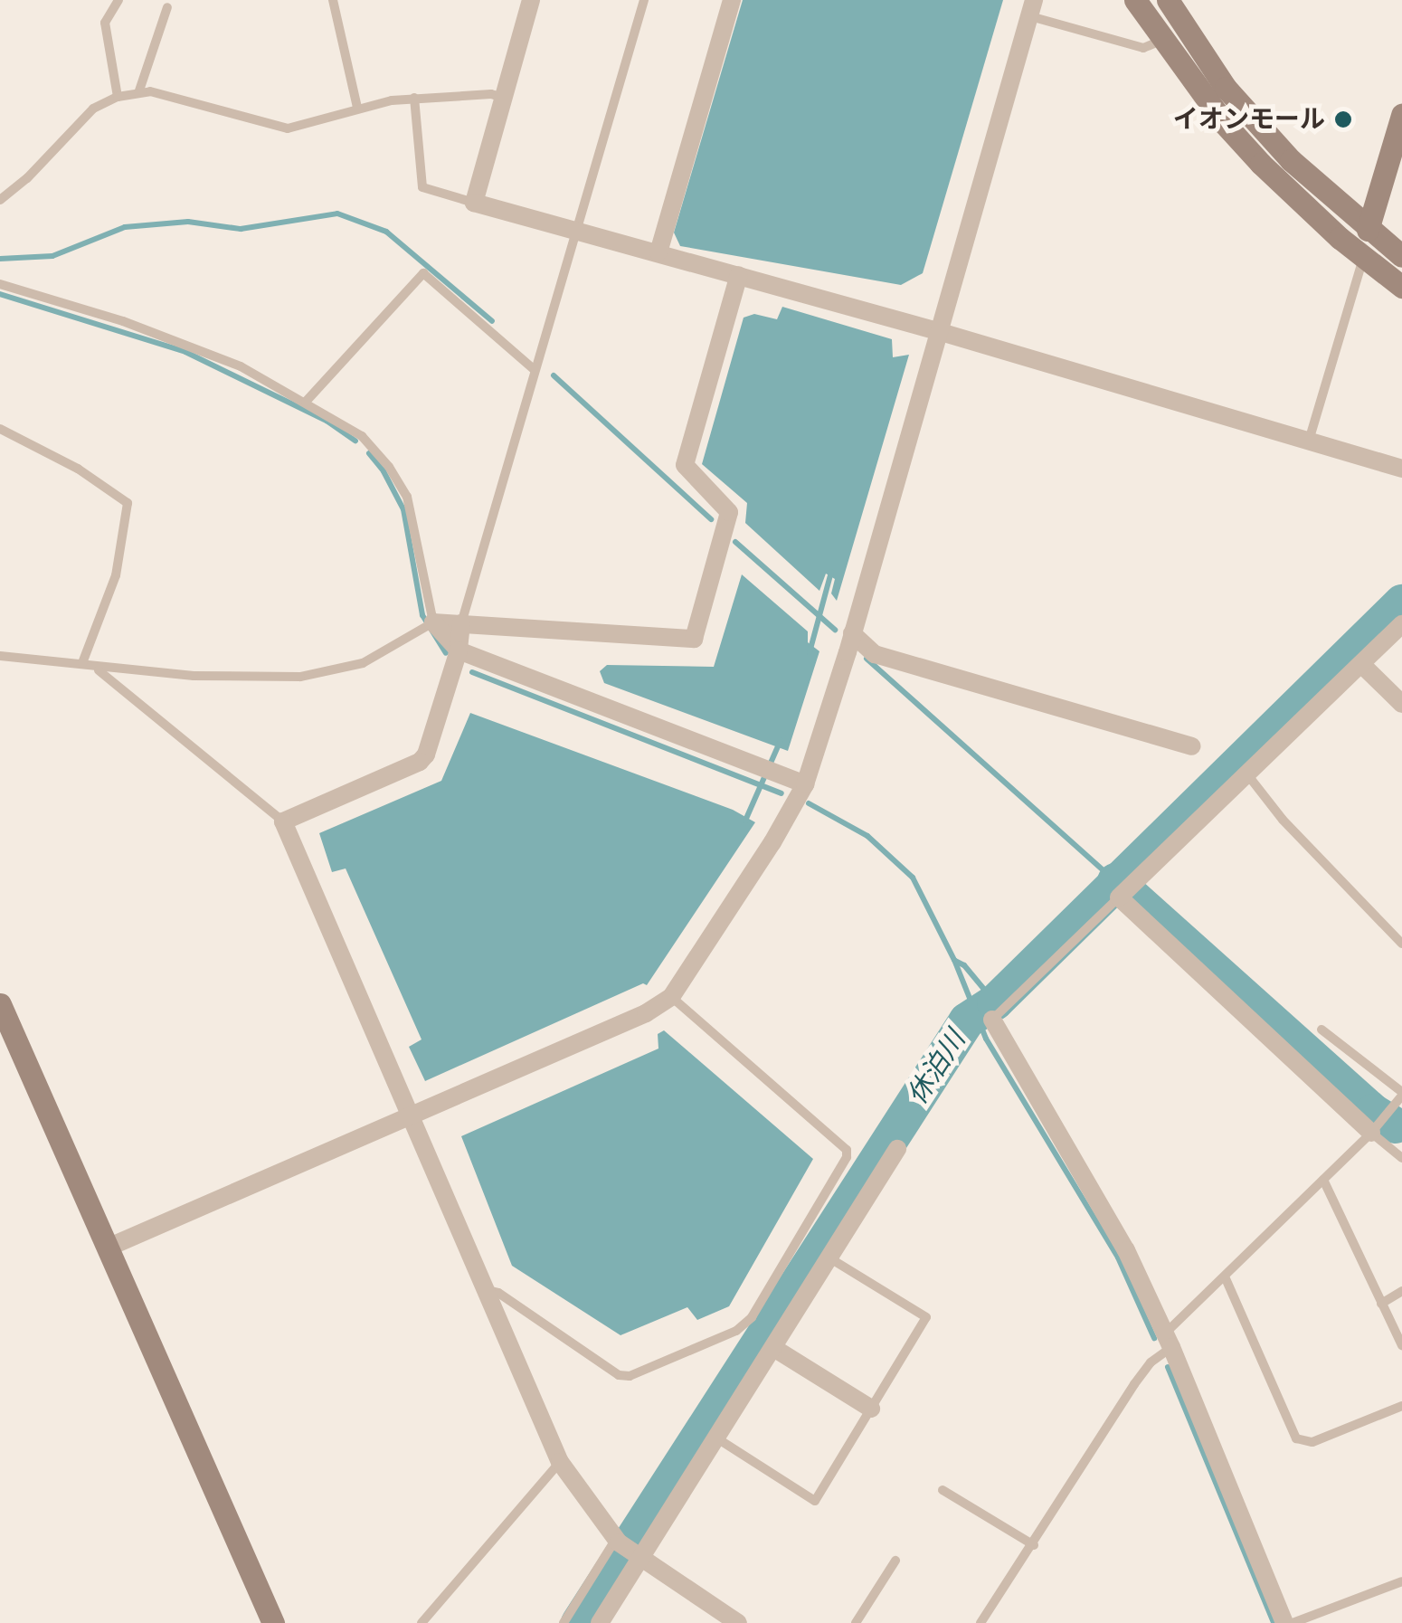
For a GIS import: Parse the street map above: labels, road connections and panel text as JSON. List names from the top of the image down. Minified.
{"water":["休泊川"],"places":["イオンモール"]}
